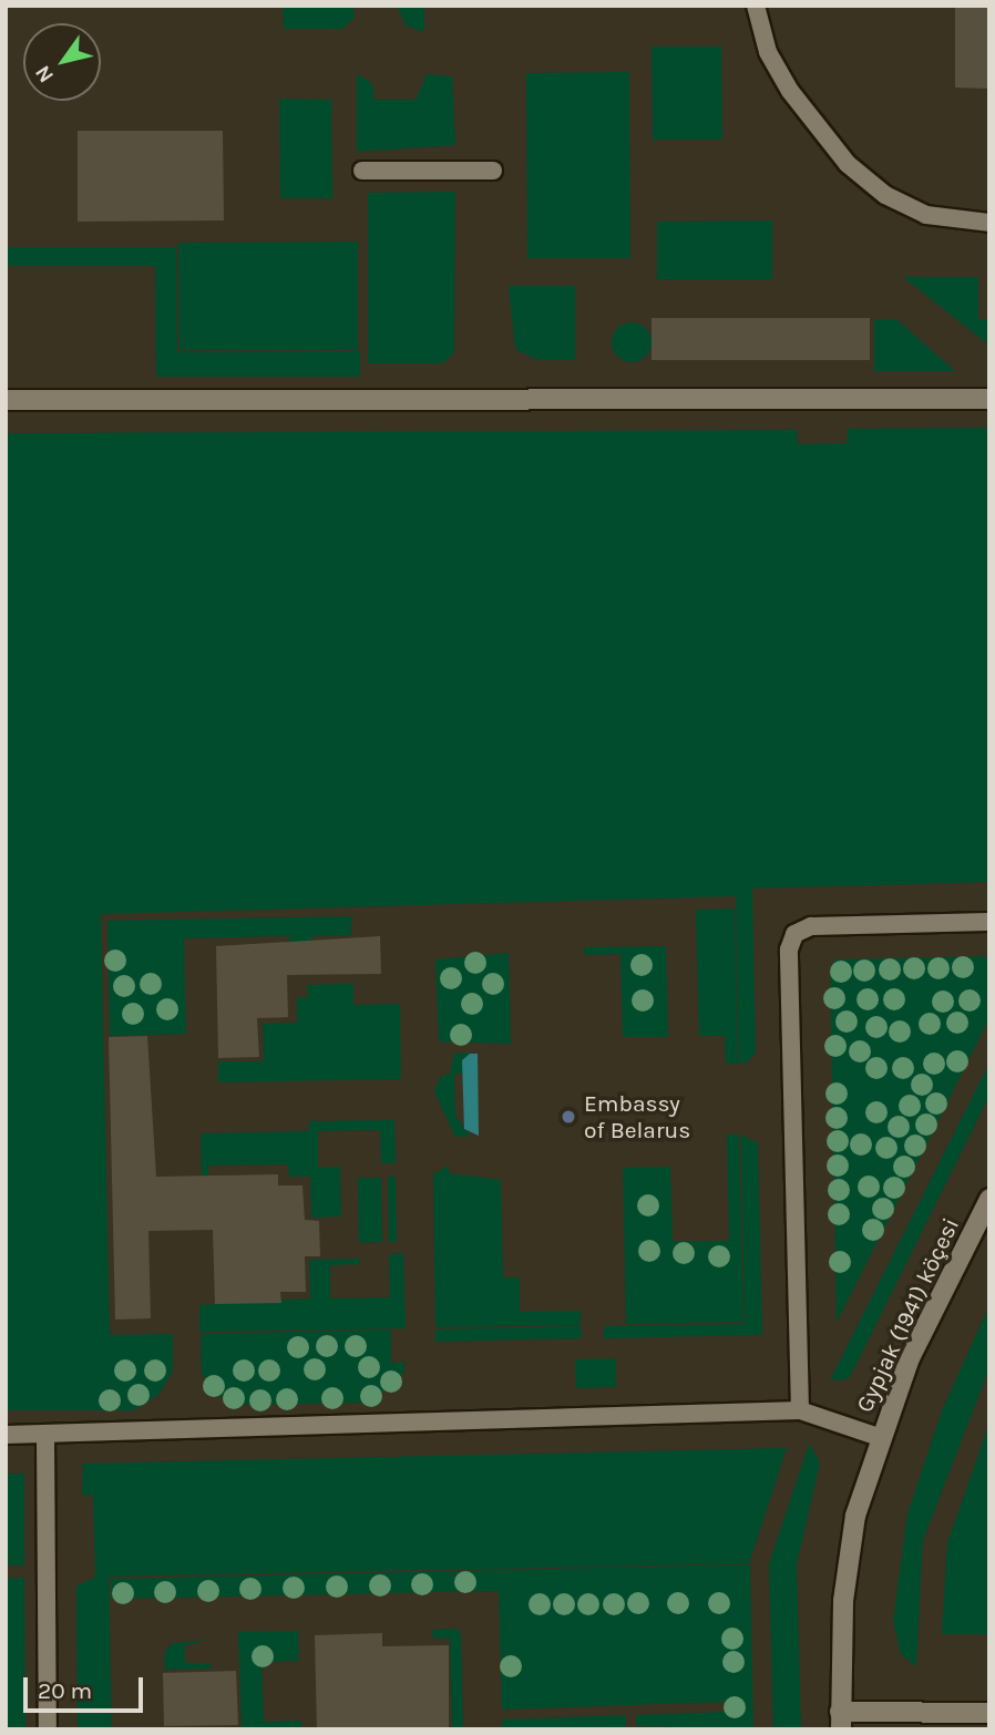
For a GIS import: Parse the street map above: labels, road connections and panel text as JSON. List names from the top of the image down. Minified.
{"streets":{"street":["Gypjak (1941) köçesi"]},"places":["Embassy of Belarus"],"scale_bar":"20 m","north":"bottom left"}
